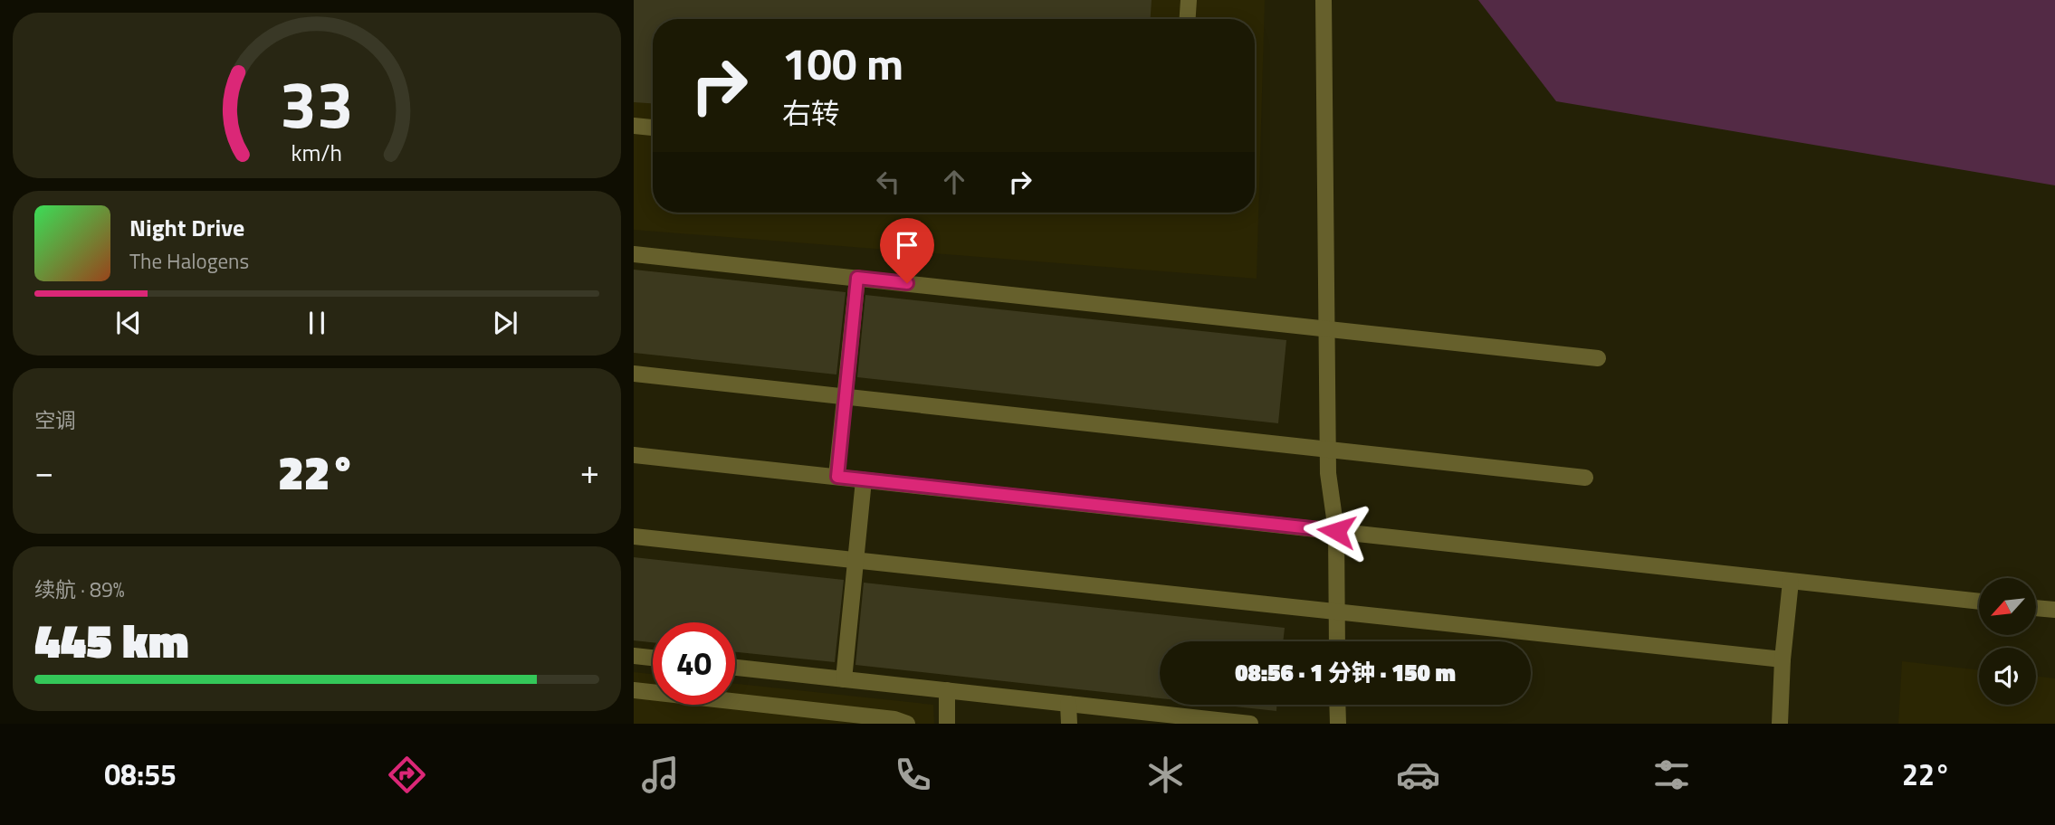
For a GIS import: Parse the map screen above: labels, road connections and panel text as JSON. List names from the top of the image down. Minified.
{"north":"bottom left","page":{"turn":["100 m","右转"],"song":["Night Drive","The Halogens"],"tile":["空调",["续航 · 89%","445 km"]],"heat":["−","22°","+"],"limit":"40","trip":"08:56 · 1 分钟 · 150 m","tabs":["08:55","22°"],"gauge":["33","km/h"]}}
